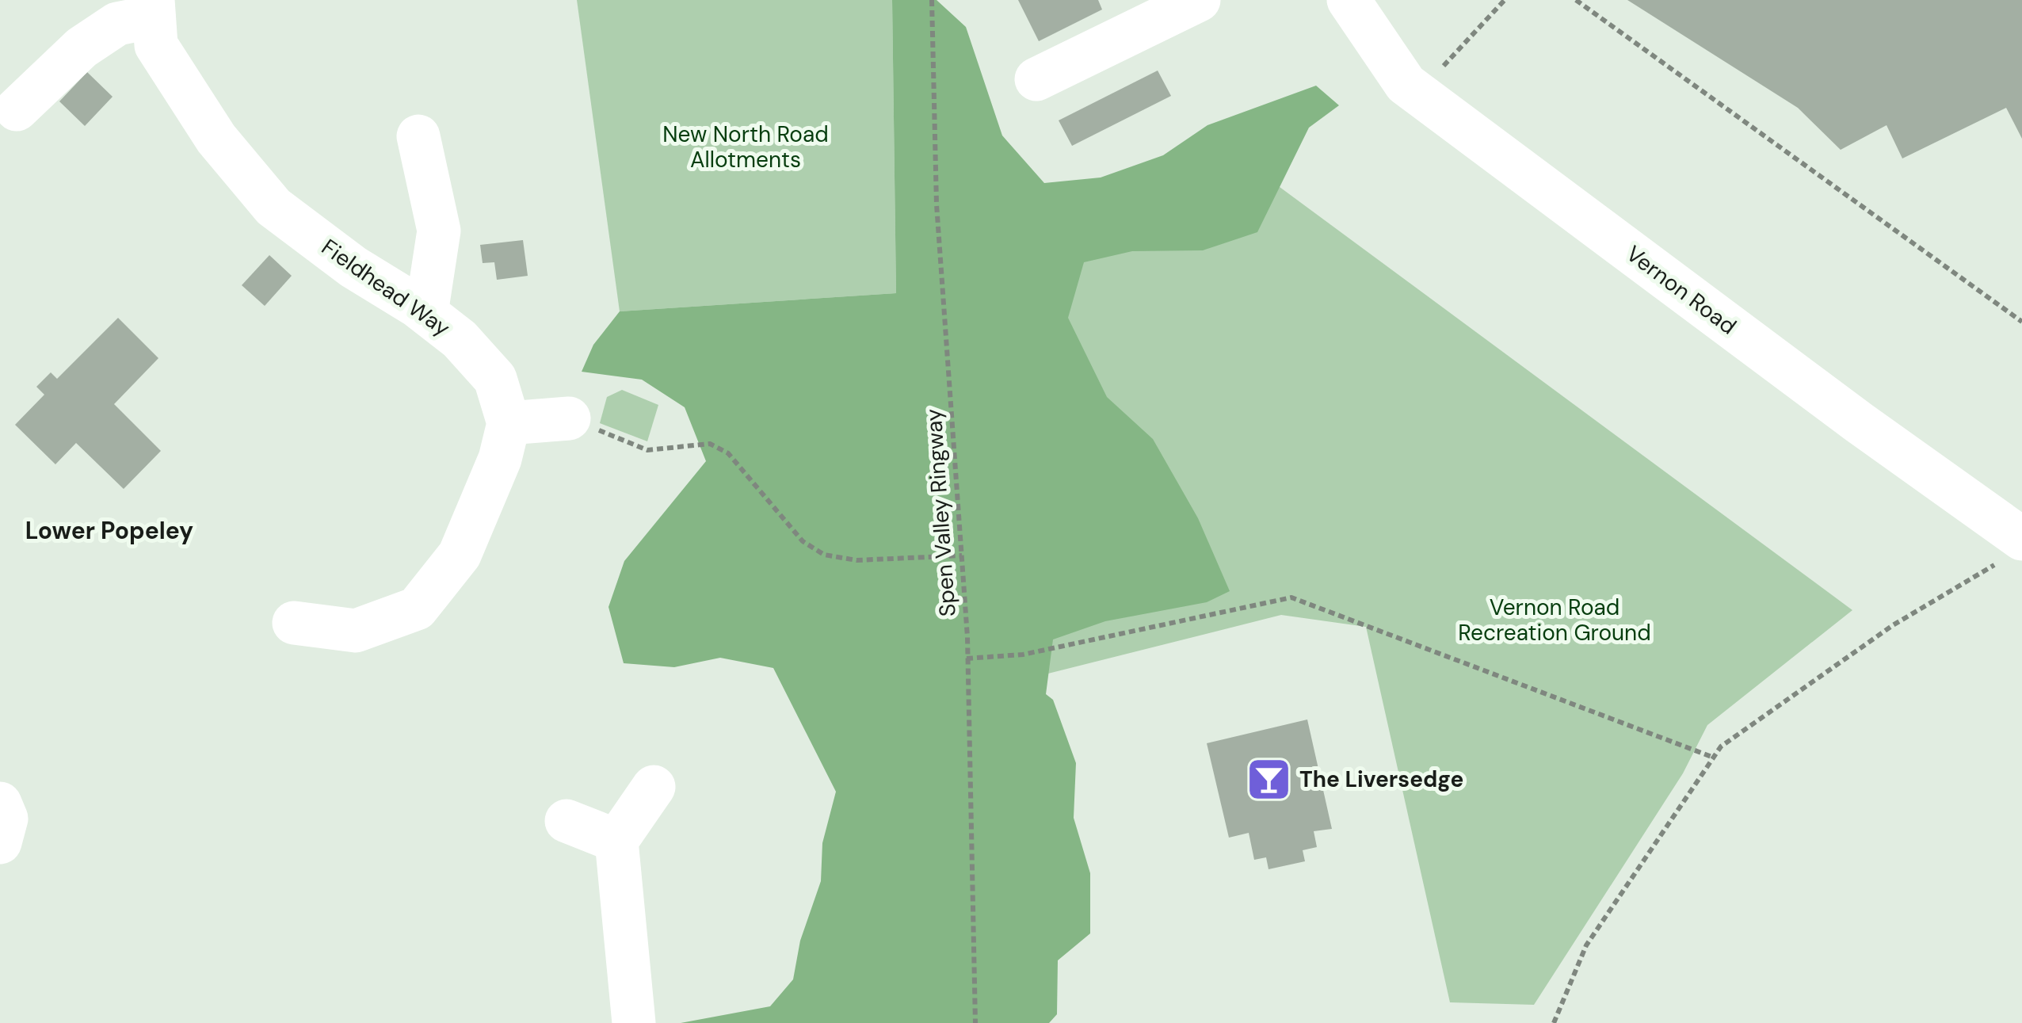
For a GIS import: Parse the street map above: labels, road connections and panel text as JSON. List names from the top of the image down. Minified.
{"streets":{"street":["Fieldhead Way","Vernon Road"],"path":["Spen Valley Ringway"]},"districts":["Lower Popeley"],"parks":["New North Road Allotments","Vernon Road Recreation Ground"],"places":{"bar":["The Liversedge"]}}
